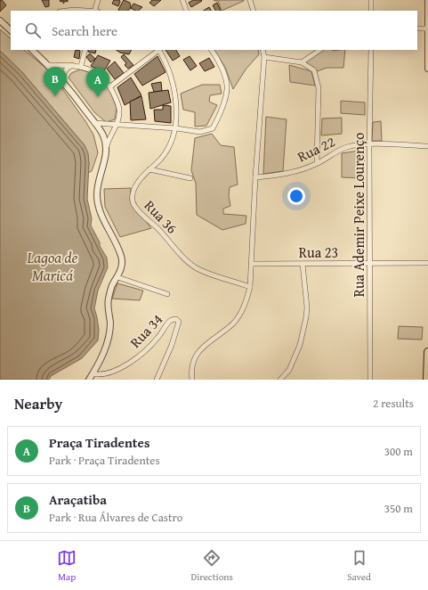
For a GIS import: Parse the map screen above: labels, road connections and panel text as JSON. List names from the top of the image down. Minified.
{"streets":{"street":["Rua 22","Rua Ademir Peixe Lourenço","Rua 36","Rua 23","Rua 34"]},"crossings":[["Rua 22","Rua Ademir Peixe Lourenço"],["Rua Ademir Peixe Lourenço","Rua 23"]],"water":["Lagoa de Maricá"],"page":{"search":"Search here","pins":["B","A"],"heading":["Nearby","2 results"],"list":[{"mark":"A","name":"Praça Tiradentes","note":"Park · Praça Tiradentes","value":"300 m"},{"mark":"B","name":"Araçatiba","note":"Park · Rua Álvares de Castro","value":"350 m"}],"nav":["Map","Directions","Saved"]}}
